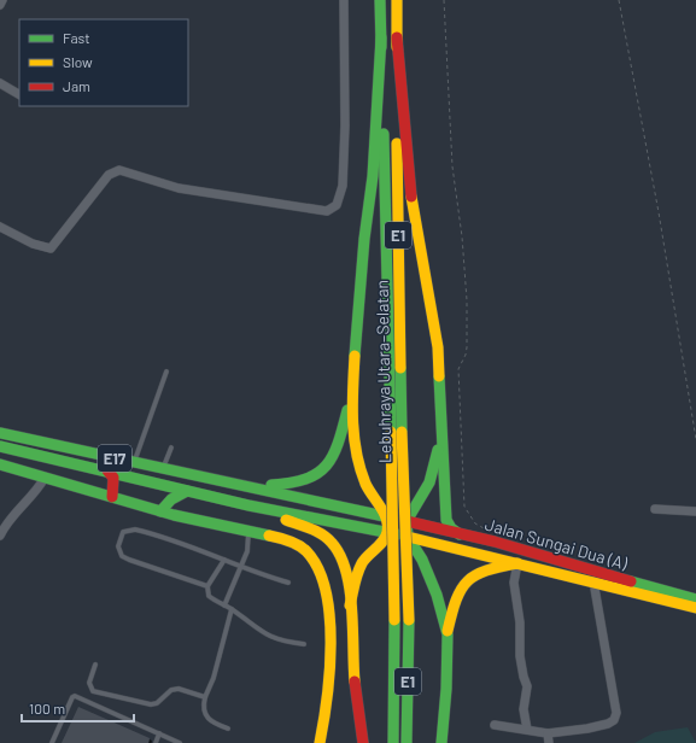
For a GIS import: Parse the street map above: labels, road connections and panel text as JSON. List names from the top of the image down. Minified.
{"streets":{"main road":["E1","Lebuhraya Utara–Selatan","E17","Jalan Sungai Dua (A)"]},"crossings":[["E17","Jalan Sungai Dua (A)"]],"legend":["Fast","Slow","Jam"],"scale_bar":"100 m"}
